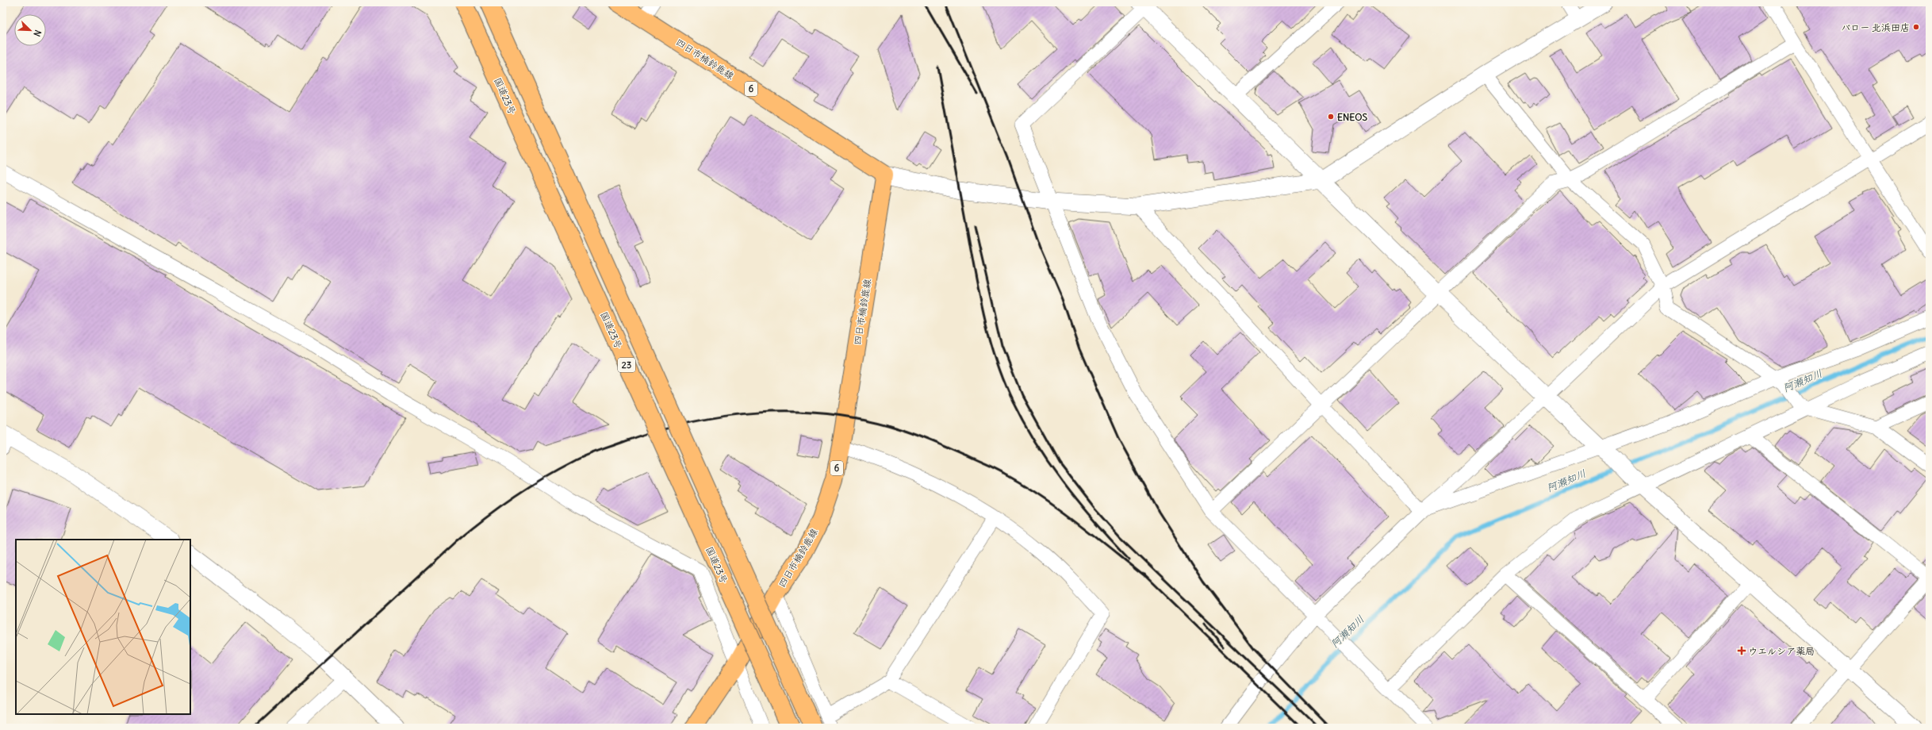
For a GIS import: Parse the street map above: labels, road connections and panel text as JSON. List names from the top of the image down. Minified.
{"streets":{"main road":["四日市楠鈴鹿線","6","国道23号","23"]},"water":["阿瀬知川"],"places":{"other":["バロー 北浜田店","ENEOS"],"health":["ウエルシア薬局"]},"north":"bottom right"}
